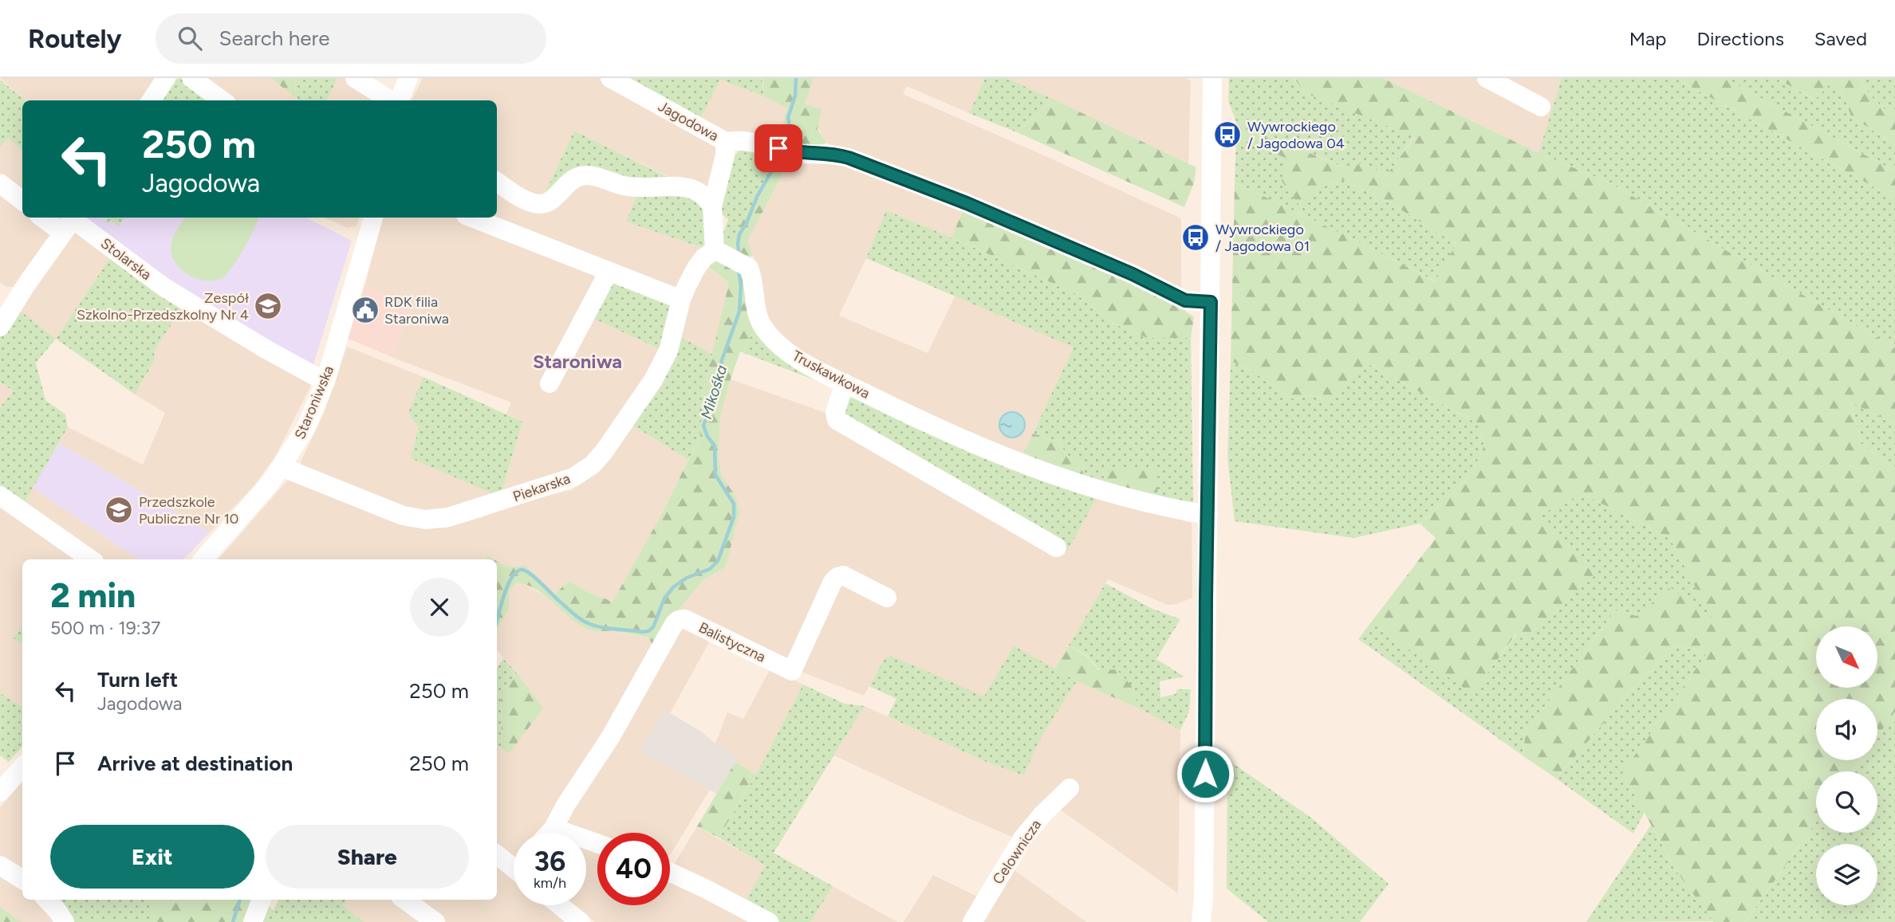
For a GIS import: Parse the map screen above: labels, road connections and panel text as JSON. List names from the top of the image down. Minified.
{"streets":{"street":["Jagodowa","Stolarska","Truskawkowa","Staroniwska","Piekarska","Balistyczna","Celownicza"]},"crossings":[["Jagodowa","Truskawkowa"],["Stolarska","Staroniwska"],["Truskawkowa","Piekarska"],["Staroniwska","Piekarska"]],"districts":["Staroniwa"],"water":["Mikośka"],"places":{"bus stop":["Wywrockiego / Jagodowa 04","Wywrockiego / Jagodowa 01"],"school or university":["Zespół Szkolno-Przedszkolny Nr 4","Przedszkole Publiczne Nr 10"],"public building":["RDK filia Staroniwa"]},"north":"bottom right","page":{"header":"Routely","search":"Search here","nav":["Map","Directions","Saved"],"turn":["250 m","Jagodowa"],"heading":["2 min","500 m · 19:37"],"list":[{"name":"Turn left","note":"Jagodowa","value":"250 m"},{"name":"Arrive at destination","value":"250 m"}],"buttons":["Exit","Share"],"speed":"36 km/h","limit":"40"}}
